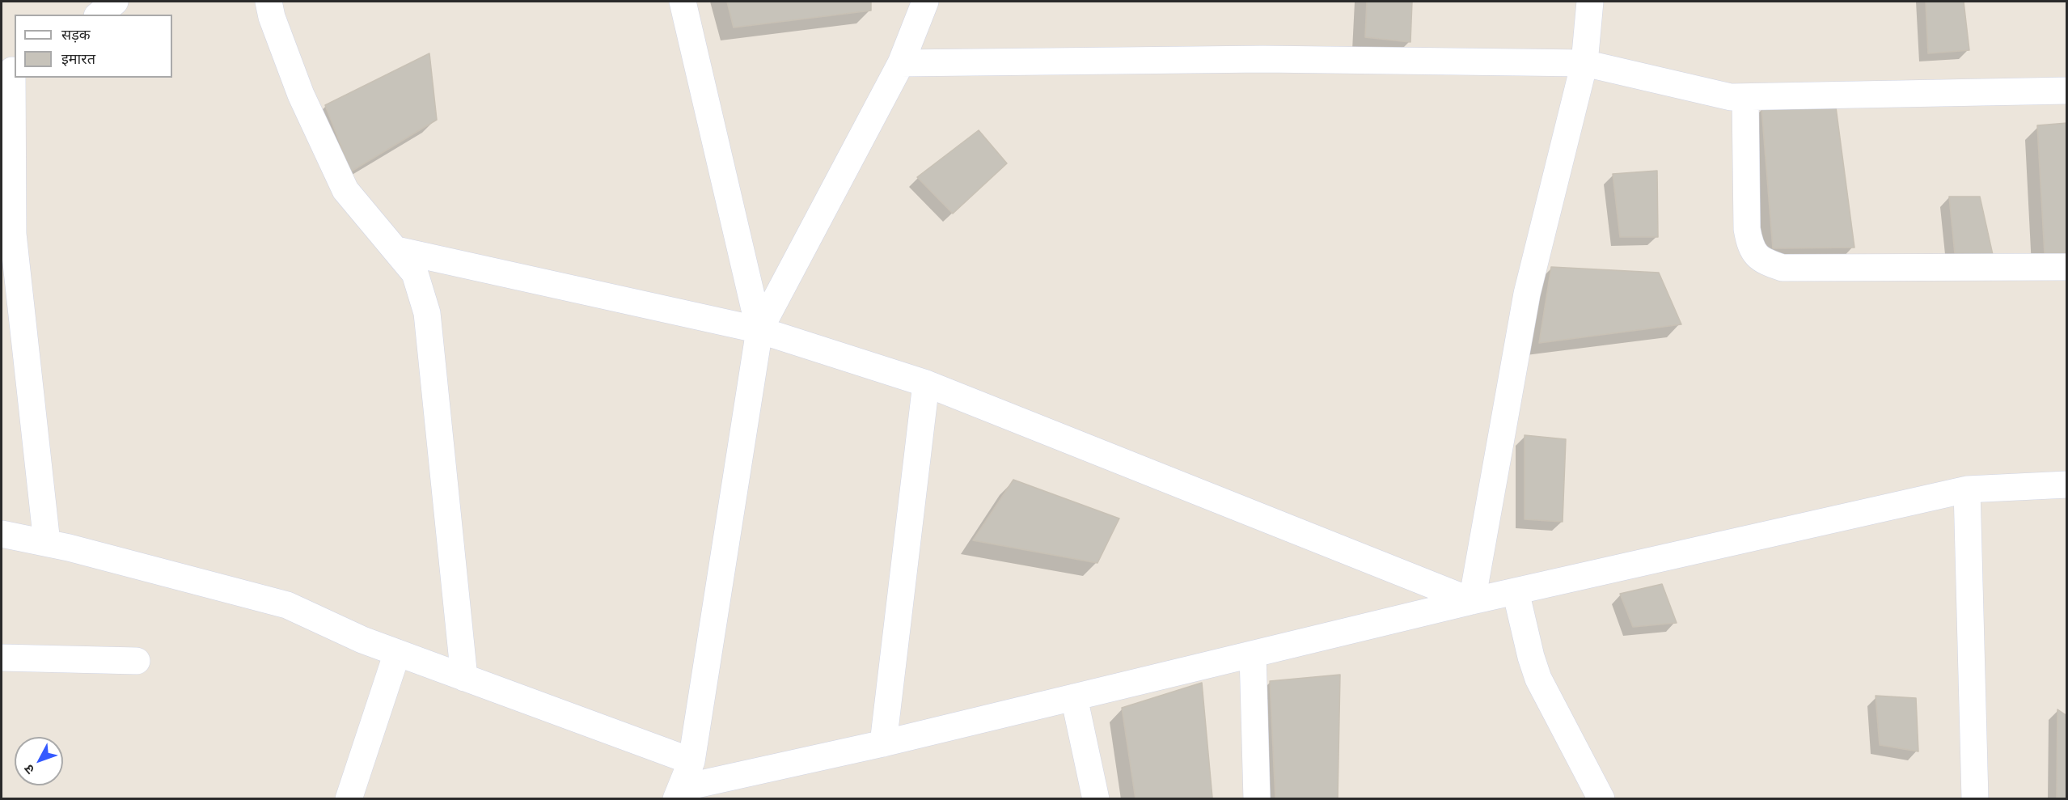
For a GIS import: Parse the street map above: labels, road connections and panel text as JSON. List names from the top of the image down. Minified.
{"legend":["सड़क","इमारत"],"north":"bottom left"}
